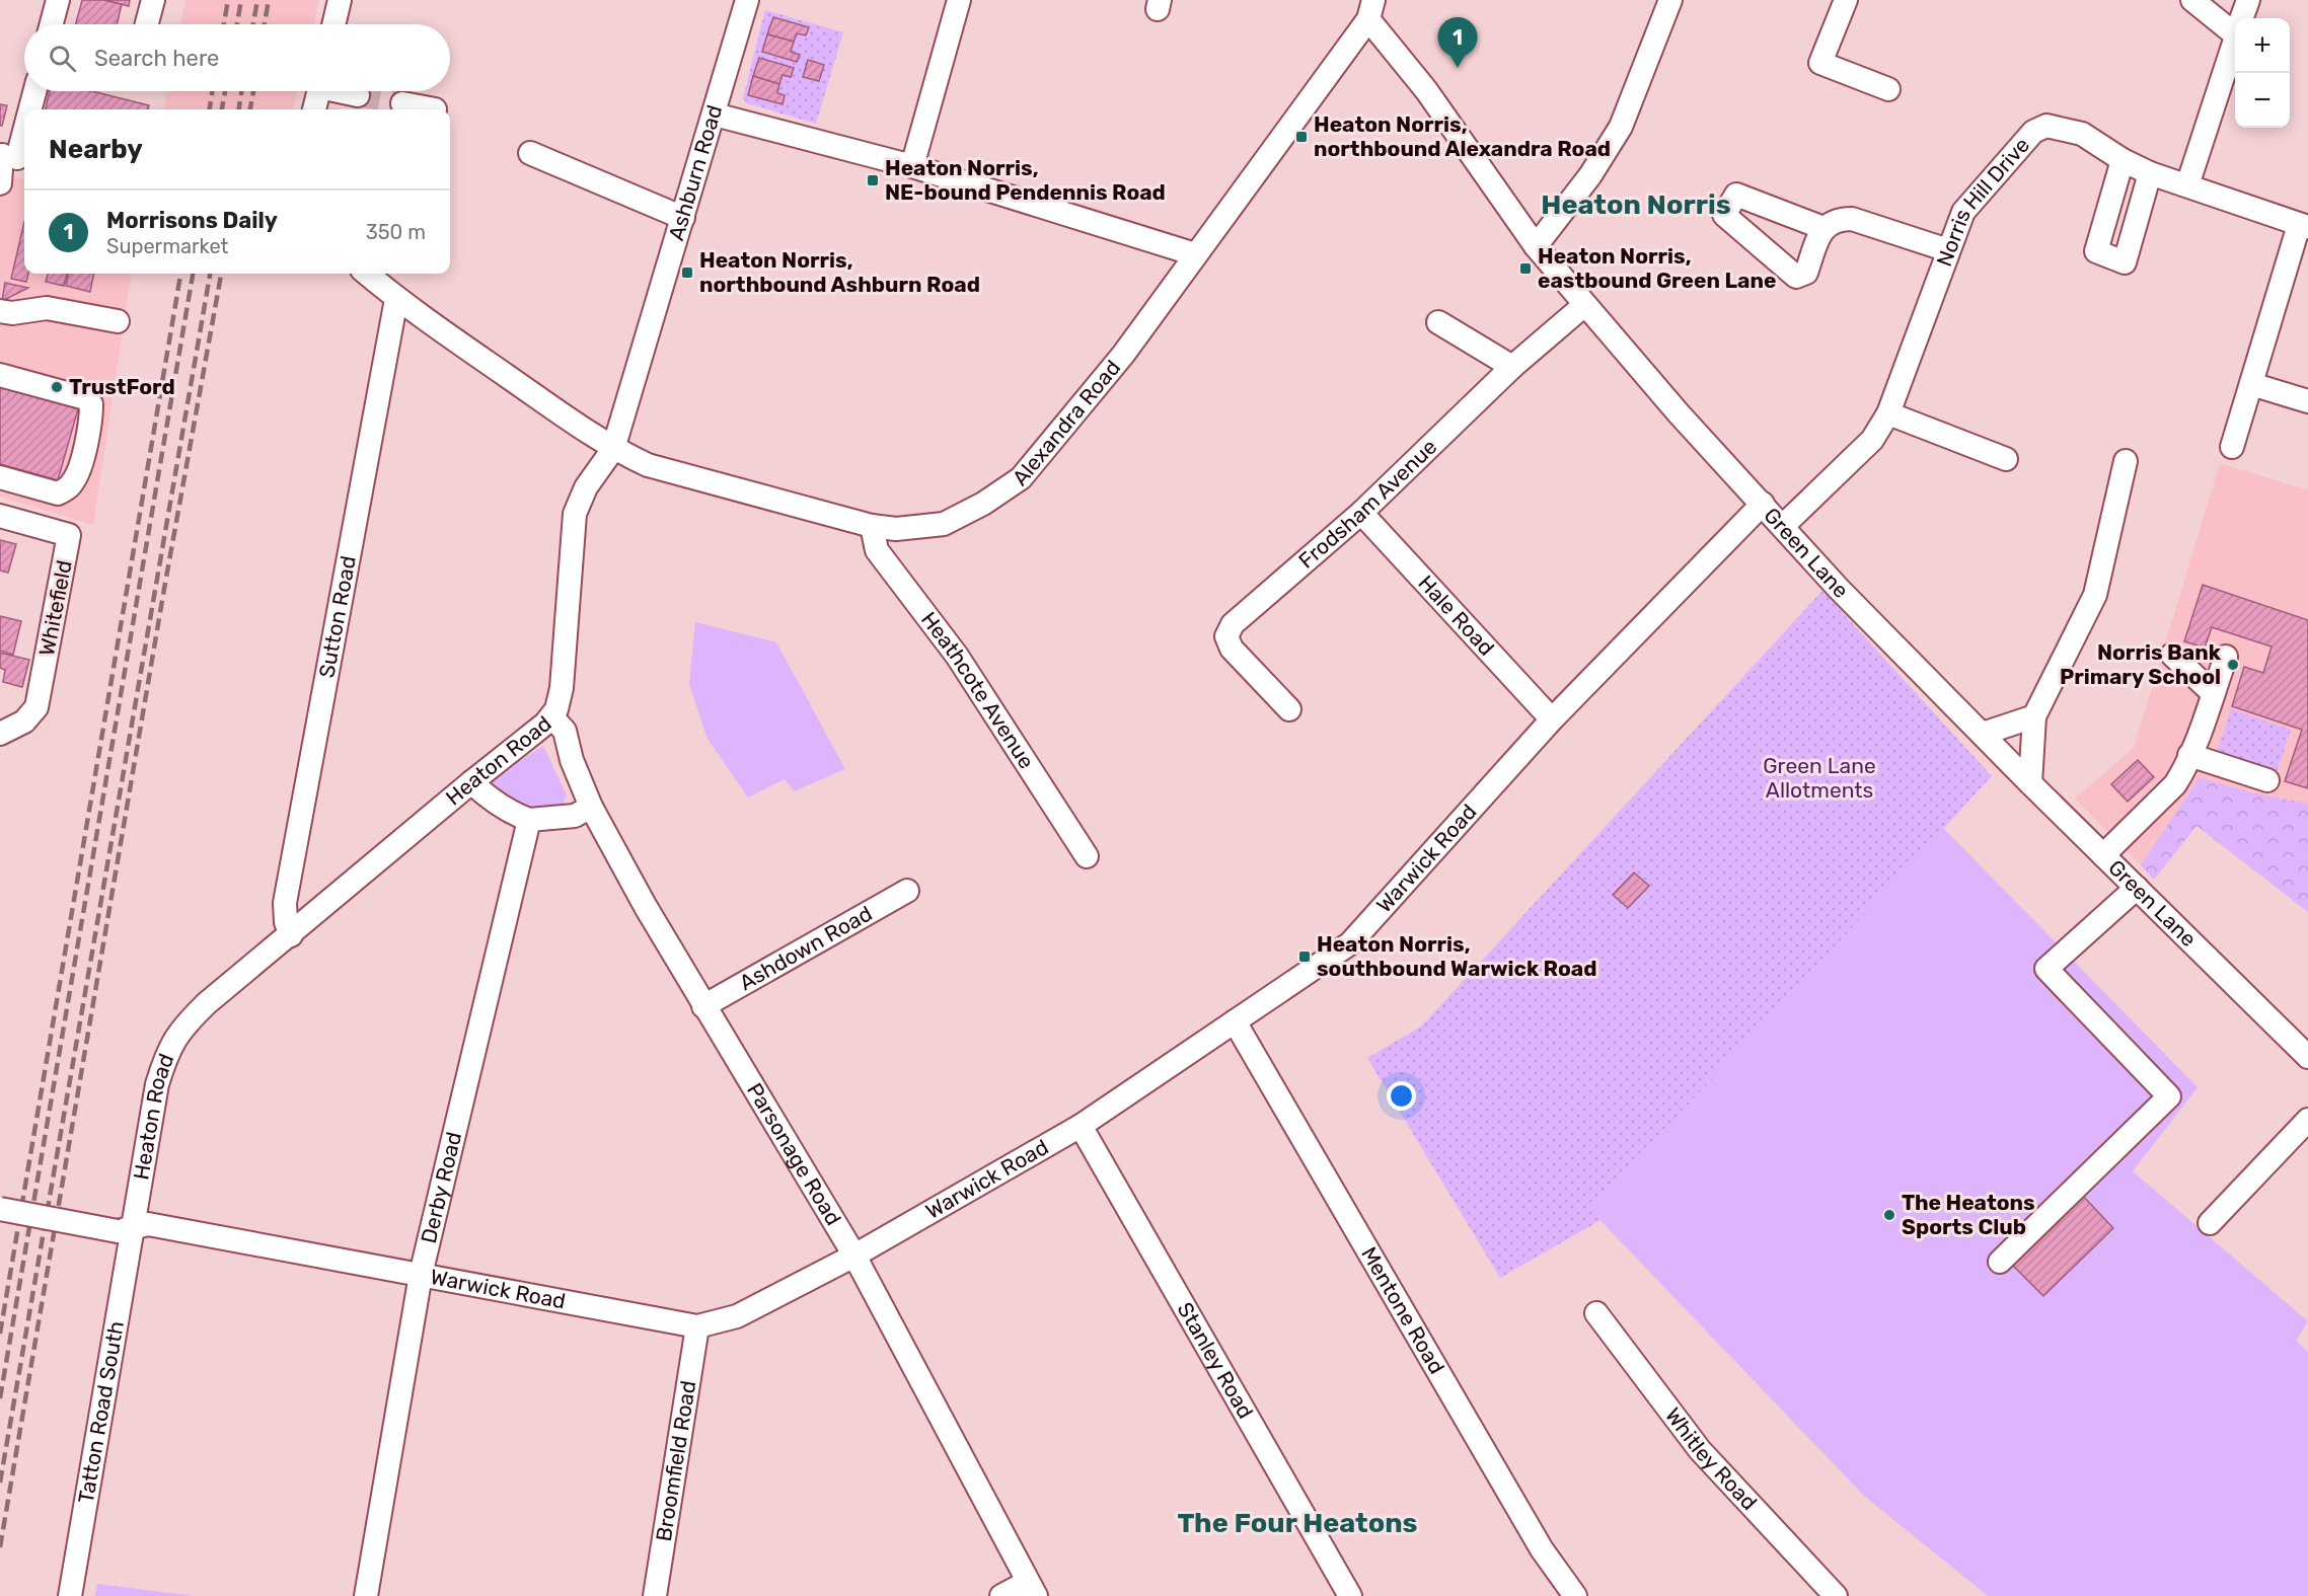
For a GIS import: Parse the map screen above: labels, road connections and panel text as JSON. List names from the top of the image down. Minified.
{"streets":{"street":["Ashburn Road","Norris Hill Drive","Alexandra Road","Frodsham Avenue","Green Lane","Whitefield","Hale Road","Sutton Road","Heathcote Avenue","Heaton Road","Warwick Road","Ashdown Road","Parsonage Road","Derby Road","Mentone Road","Stanley Road","Tatton Road South","Whitley Road","Broomfield Road"]},"crossings":[["Ashburn Road","Alexandra Road"],["Ashburn Road","Heaton Road"],["Norris Hill Drive","Green Lane"],["Alexandra Road","Green Lane"],["Alexandra Road","Heathcote Avenue"],["Alexandra Road","Heaton Road"],["Frodsham Avenue","Green Lane"],["Frodsham Avenue","Hale Road"],["Green Lane","Warwick Road"],["Hale Road","Warwick Road"],["Sutton Road","Heaton Road"],["Heaton Road","Warwick Road"],["Heaton Road","Parsonage Road"],["Heaton Road","Tatton Road South"],["Warwick Road","Parsonage Road"],["Warwick Road","Derby Road"],["Warwick Road","Mentone Road"],["Warwick Road","Stanley Road"],["Warwick Road","Tatton Road South"],["Warwick Road","Broomfield Road"],["Ashdown Road","Parsonage Road"]],"districts":["Heaton Norris","The Four Heatons"],"parks":["Green Lane Allotments"],"places":{"transit":["Heaton Norris, northbound Alexandra Road","Heaton Norris, NE-bound Pendennis Road","Heaton Norris, eastbound Green Lane","Heaton Norris, northbound Ashburn Road","Heaton Norris, southbound Warwick Road"],"other":["TrustFord","Norris Bank Primary School","The Heatons Sports Club"]},"page":{"pins":"1","map_buttons":["+","−"],"search":"Search here","heading":"Nearby","list":[{"mark":"1","name":"Morrisons Daily","note":"Supermarket","value":"350 m"}]}}
